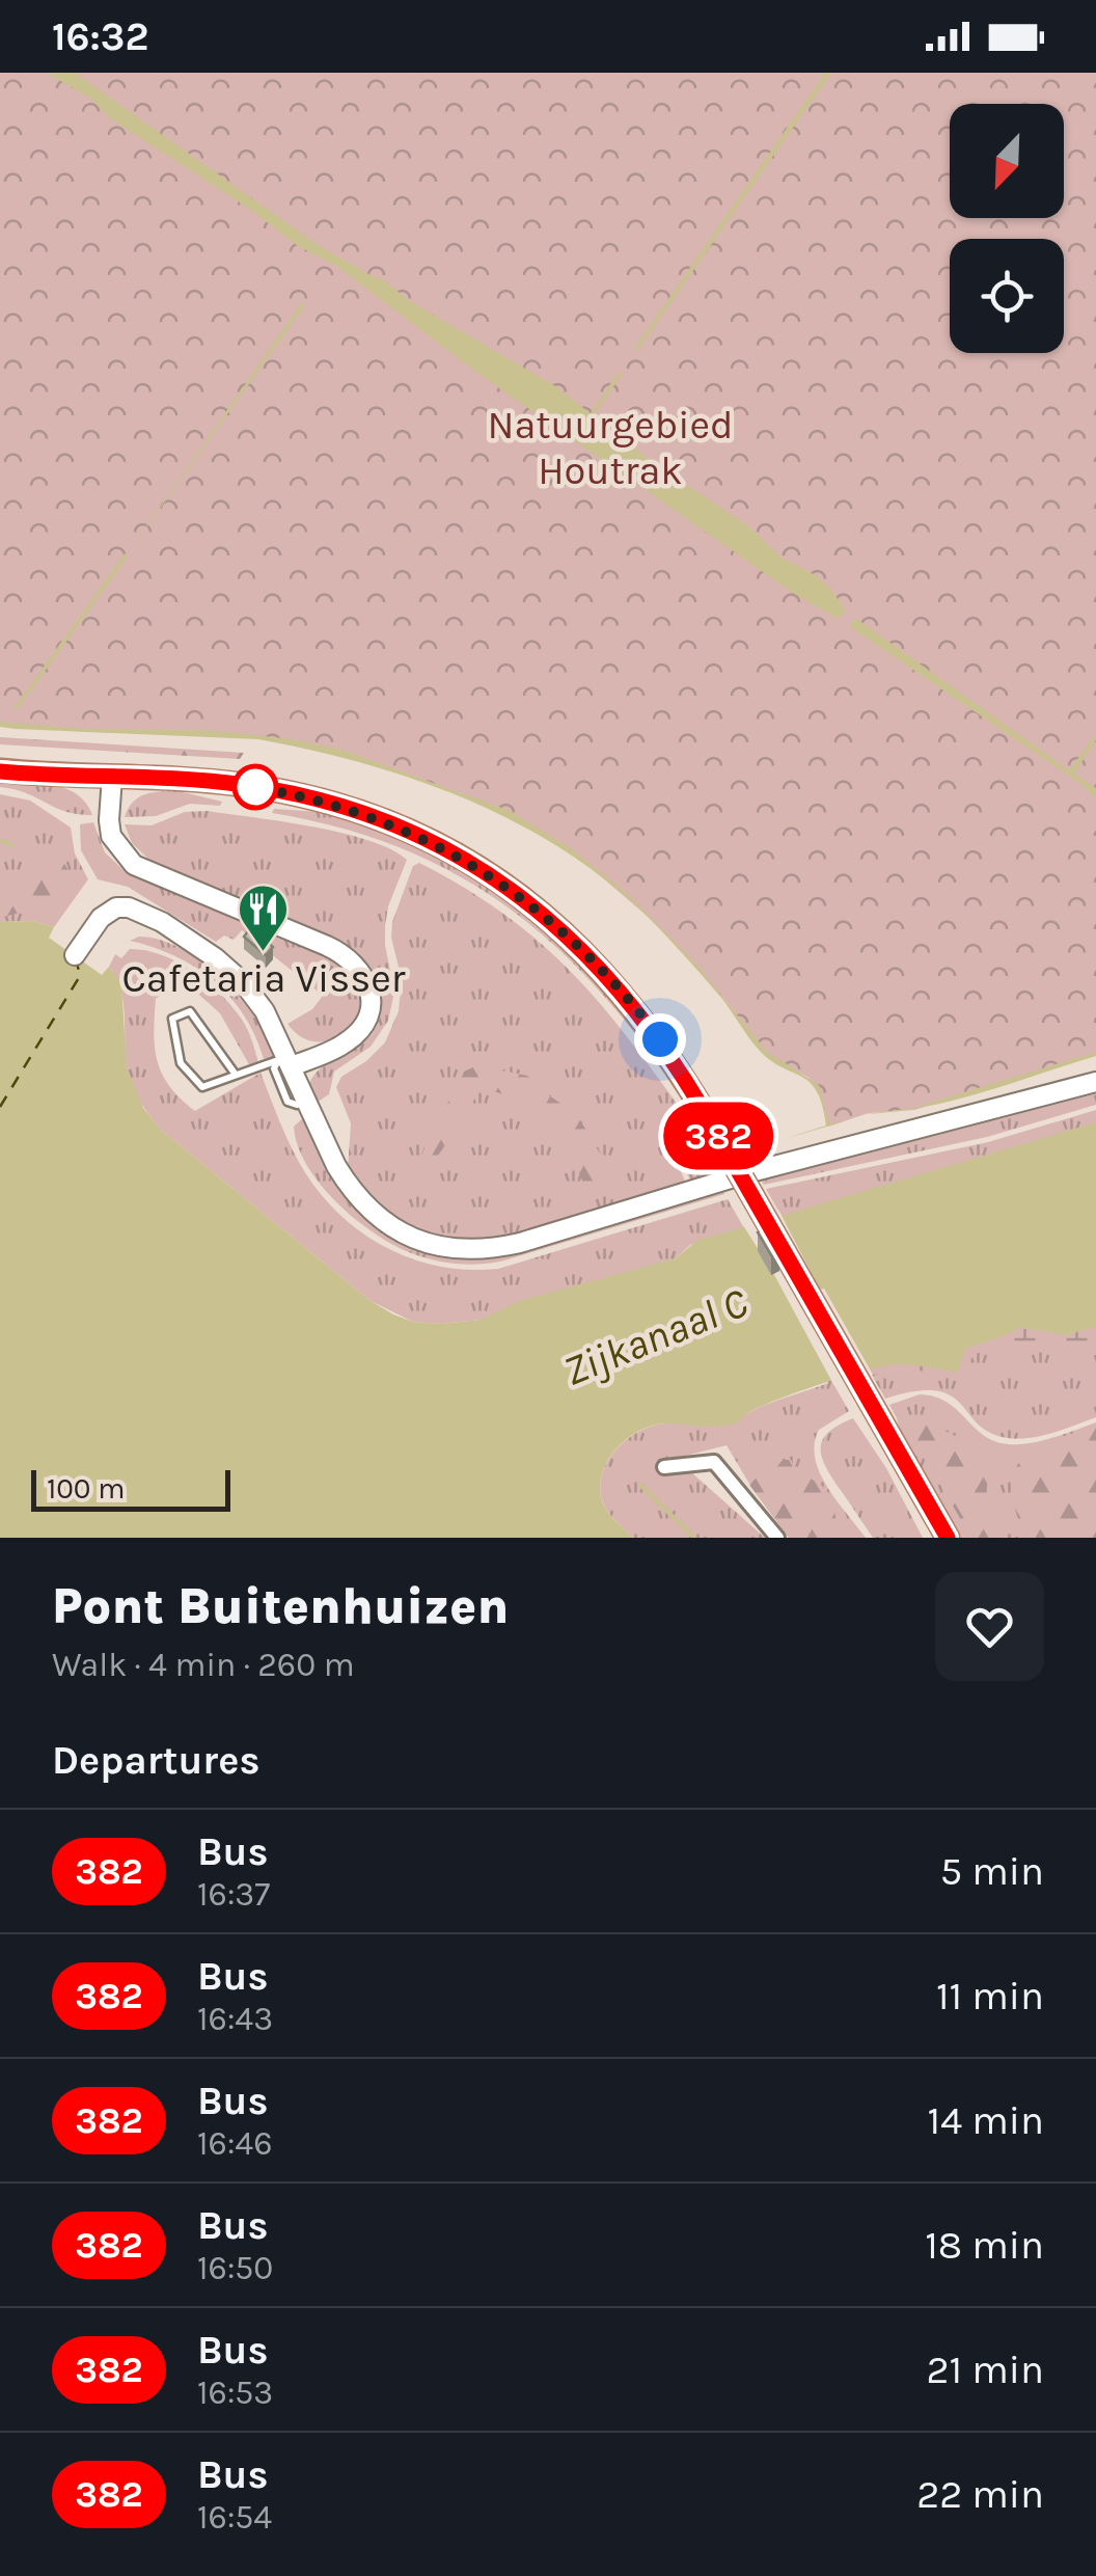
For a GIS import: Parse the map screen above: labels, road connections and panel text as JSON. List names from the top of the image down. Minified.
{"water":["Zijkanaal C"],"parks":["Natuurgebied Houtrak"],"places":{"restaurant":["Cafetaria Visser"]},"lines":["bus line 382"],"scale_bar":"100 m","north":"bottom left","page":{"status":"16:32","on_map":"382","scale":"100 m","heading":[["Pont Buitenhuizen","Walk · 4 min · 260 m"],"Departures"],"list":[{"mark":"382","name":"Bus","note":"16:37","value":"5 min"},{"mark":"382","name":"Bus","note":"16:43","value":"11 min"},{"mark":"382","name":"Bus","note":"16:46","value":"14 min"},{"mark":"382","name":"Bus","note":"16:50","value":"18 min"},{"mark":"382","name":"Bus","note":"16:53","value":"21 min"},{"mark":"382","name":"Bus","note":"16:54","value":"22 min"}]}}
